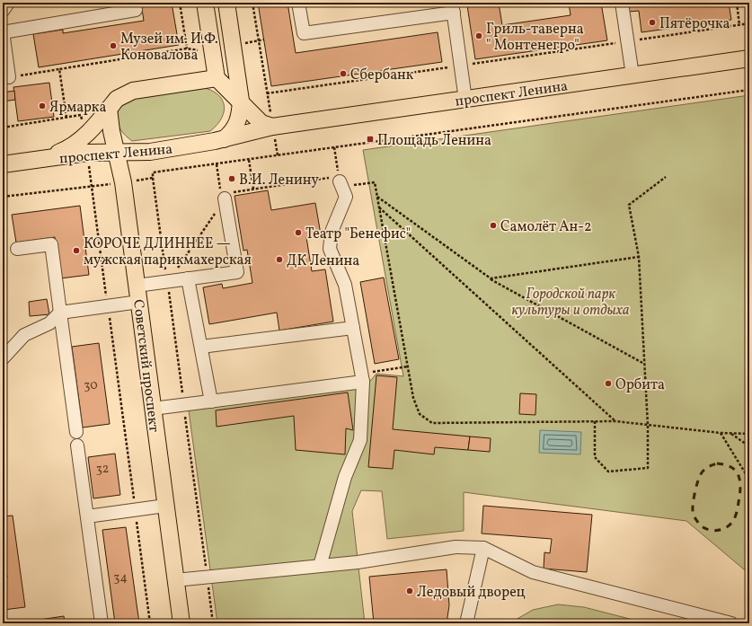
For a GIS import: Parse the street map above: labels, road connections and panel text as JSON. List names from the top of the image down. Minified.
{"streets":{"main road":["проспект Ленина","Советский проспект"]},"crossings":[["проспект Ленина","Советский проспект"]],"parks":["Городской парк культуры и отдыха"],"places":{"other":["Пятёрочка","Гриль-таверна \" Монтенегро\"","Музей им. И.Ф. Коновалова","Сбербанк","Ярмарка","В.И. Ленину","Самолёт Ан-2","Театр \"Бенефис\"","КОРОЧЕ ДЛИННЕЕ — мужская парикмахерская","ДК Ленина","Орбита","Ледовый дворец"],"transit":["Площадь Ленина"]},"house_numbers":["30","32","34"]}
